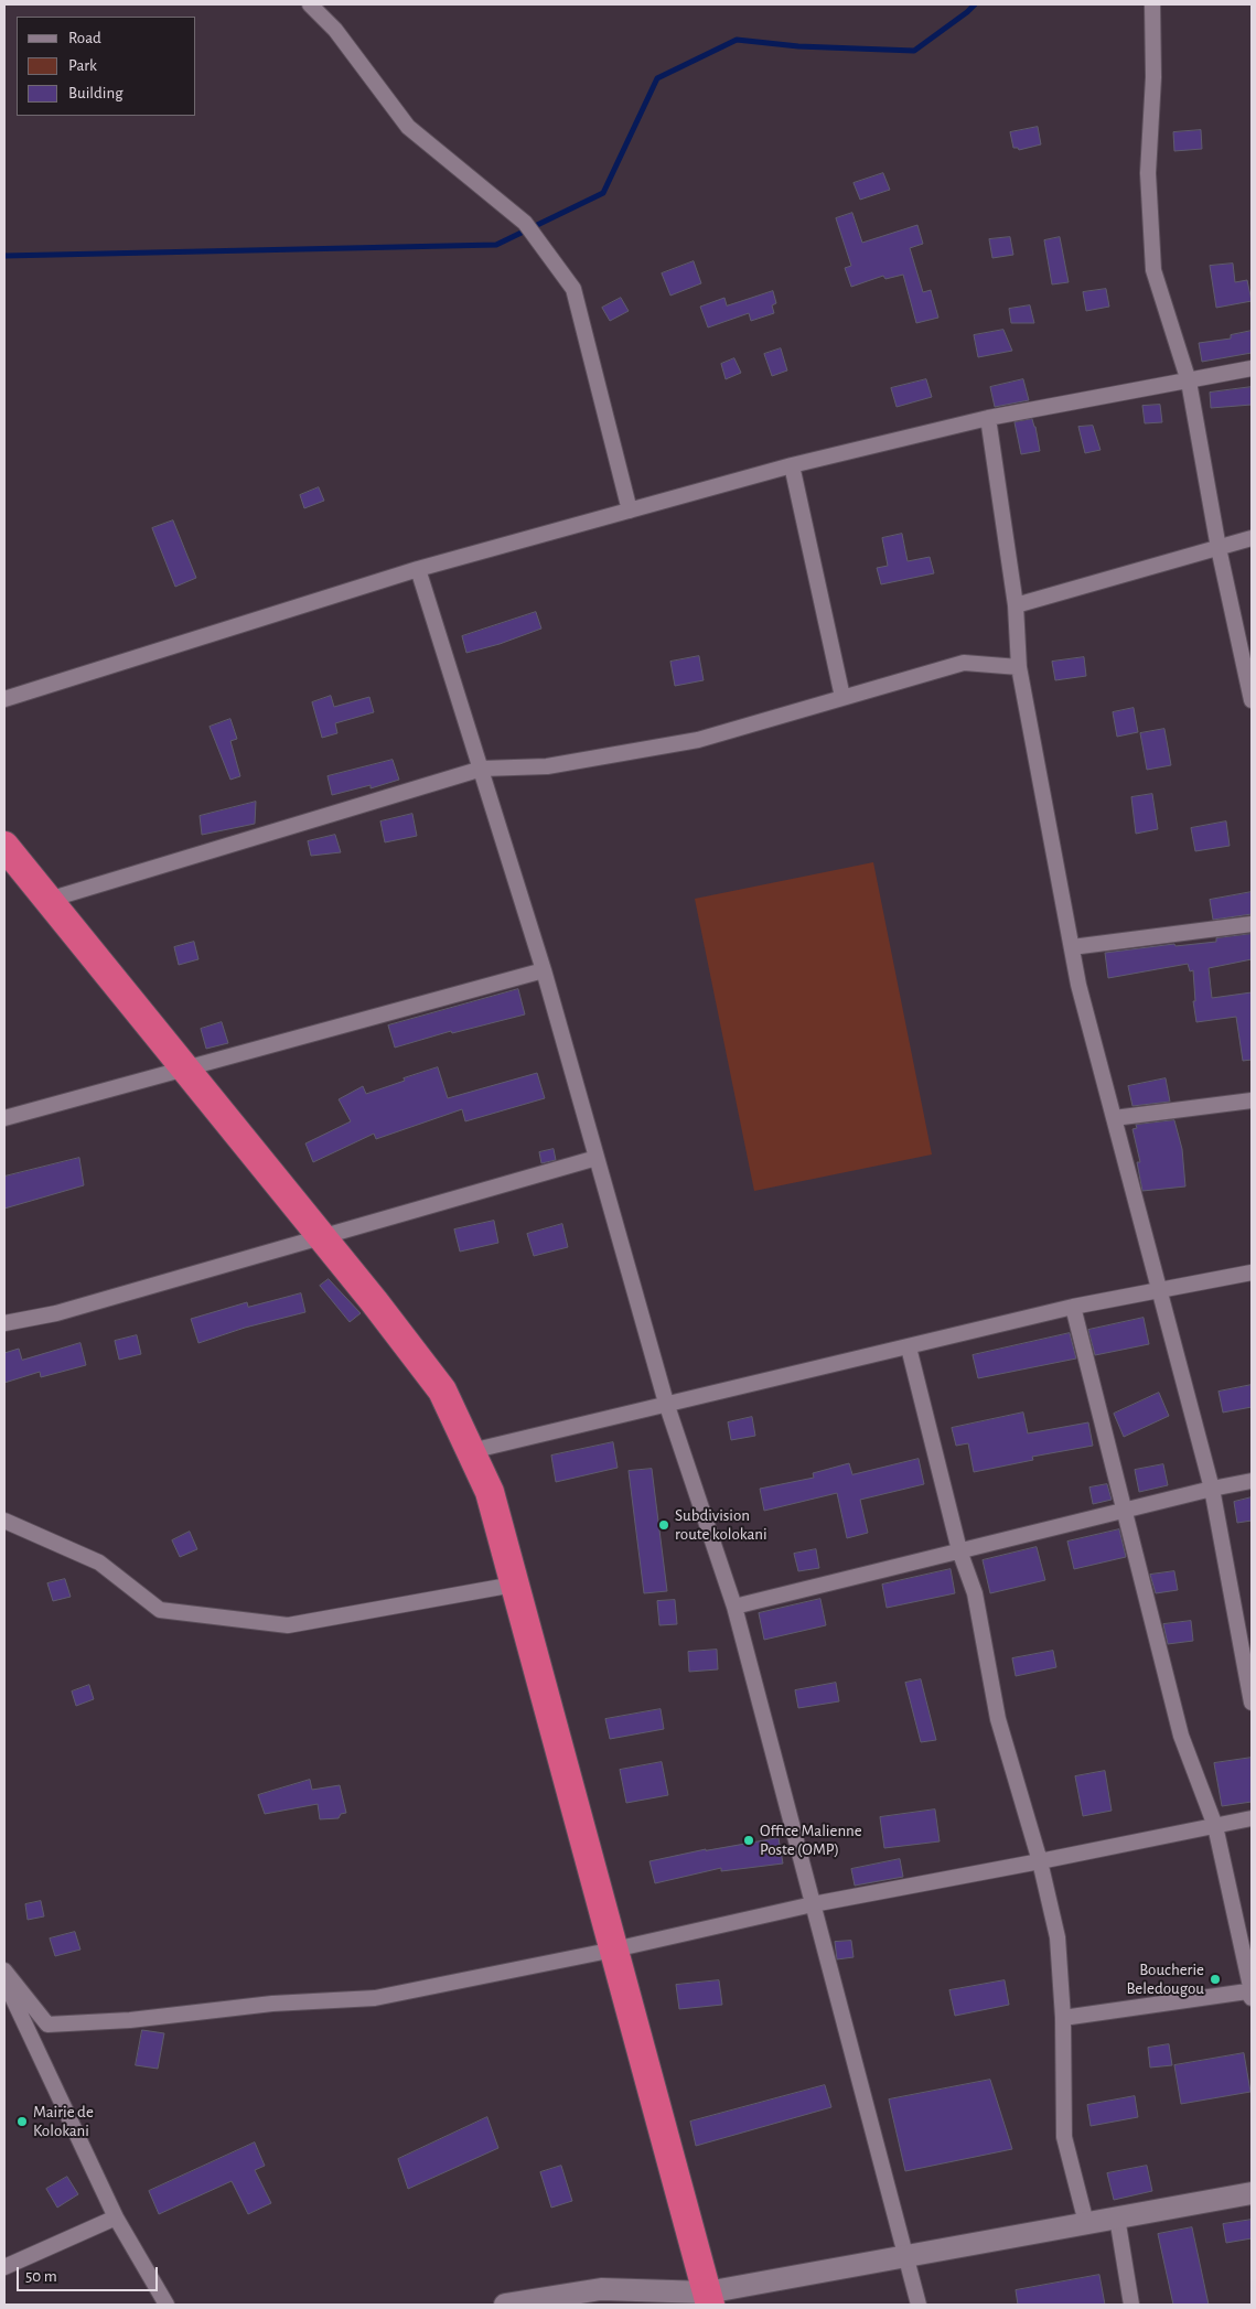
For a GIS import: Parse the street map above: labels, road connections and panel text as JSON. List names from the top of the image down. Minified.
{"places":["Subdivision route kolokani","Office Malienne Poste (OMP)","Boucherie Beledougou","Mairie de Kolokani"],"legend":["Road","Park","Building"],"scale_bar":"50 m"}
